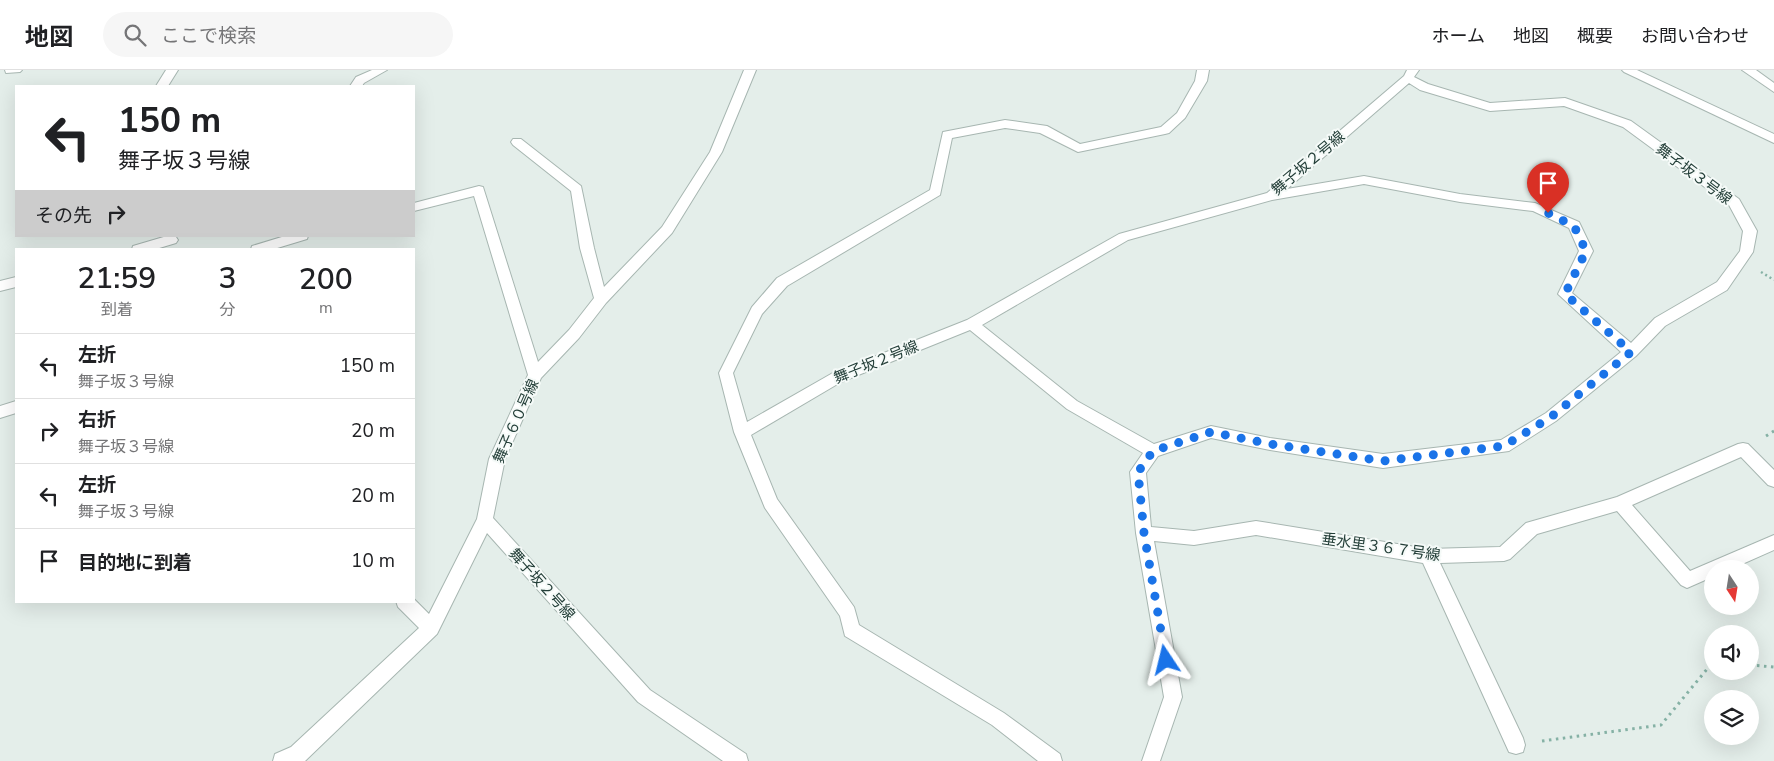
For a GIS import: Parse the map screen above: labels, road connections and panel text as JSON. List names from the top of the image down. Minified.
{"streets":{"street":["舞子坂２号線","舞子坂３号線","舞子６０号線","垂水里３６７号線"]},"crossings":[["舞子坂２号線","舞子坂３号線"],["舞子坂２号線","舞子６０号線"]],"north":"bottom","page":{"header":"地図","search":"ここで検索","nav":["ホーム","地図","概要","お問い合わせ"],"turn":["150 m","舞子坂３号線"],"then":"その先","eta":["21:59","到着","3","分","200","m"],"list":[{"name":"左折","note":"舞子坂３号線","value":"150 m"},{"name":"右折","note":"舞子坂３号線","value":"20 m"},{"name":"左折","note":"舞子坂３号線","value":"20 m"},{"name":"目的地に到着","value":"10 m"}]}}
